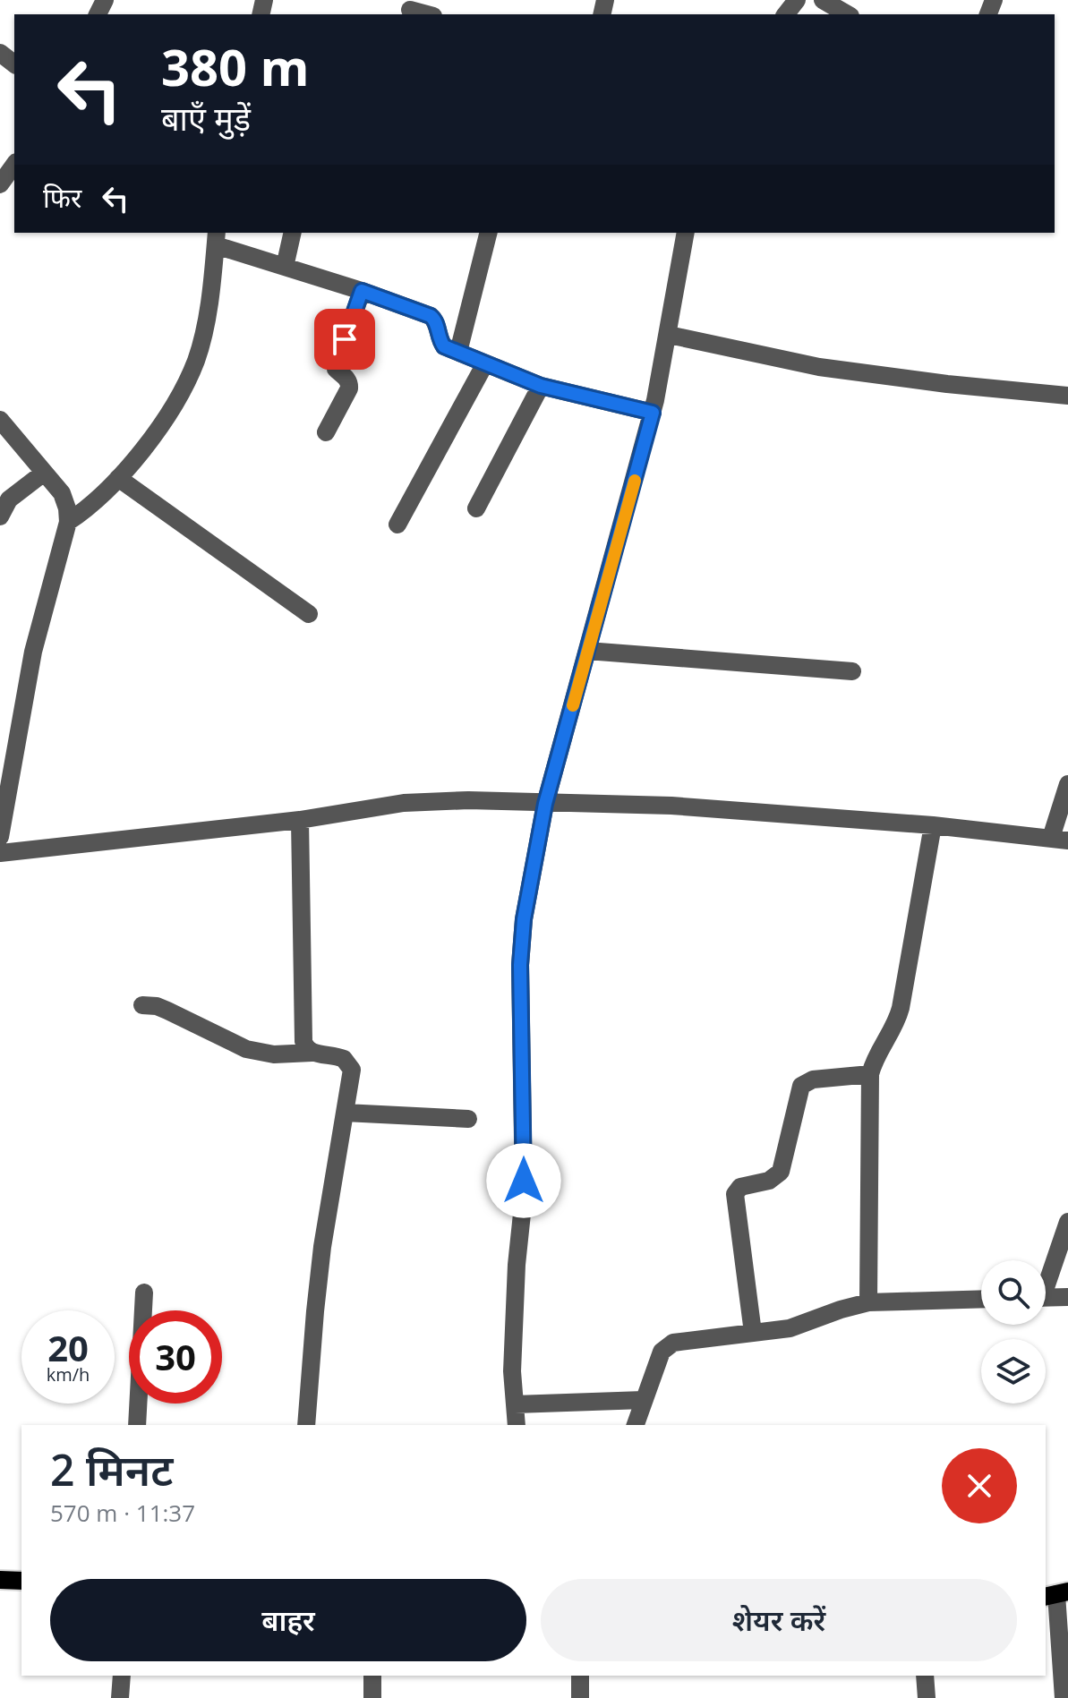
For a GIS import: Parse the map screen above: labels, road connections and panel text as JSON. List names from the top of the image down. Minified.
{"page":{"turn":["380 m","बाएँ मुड़ें"],"then":"फिर","speed":"20 km/h","limit":"30","heading":["2 मिनट","570 m · 11:37"],"buttons":["बाहर","शेयर करें"]}}
